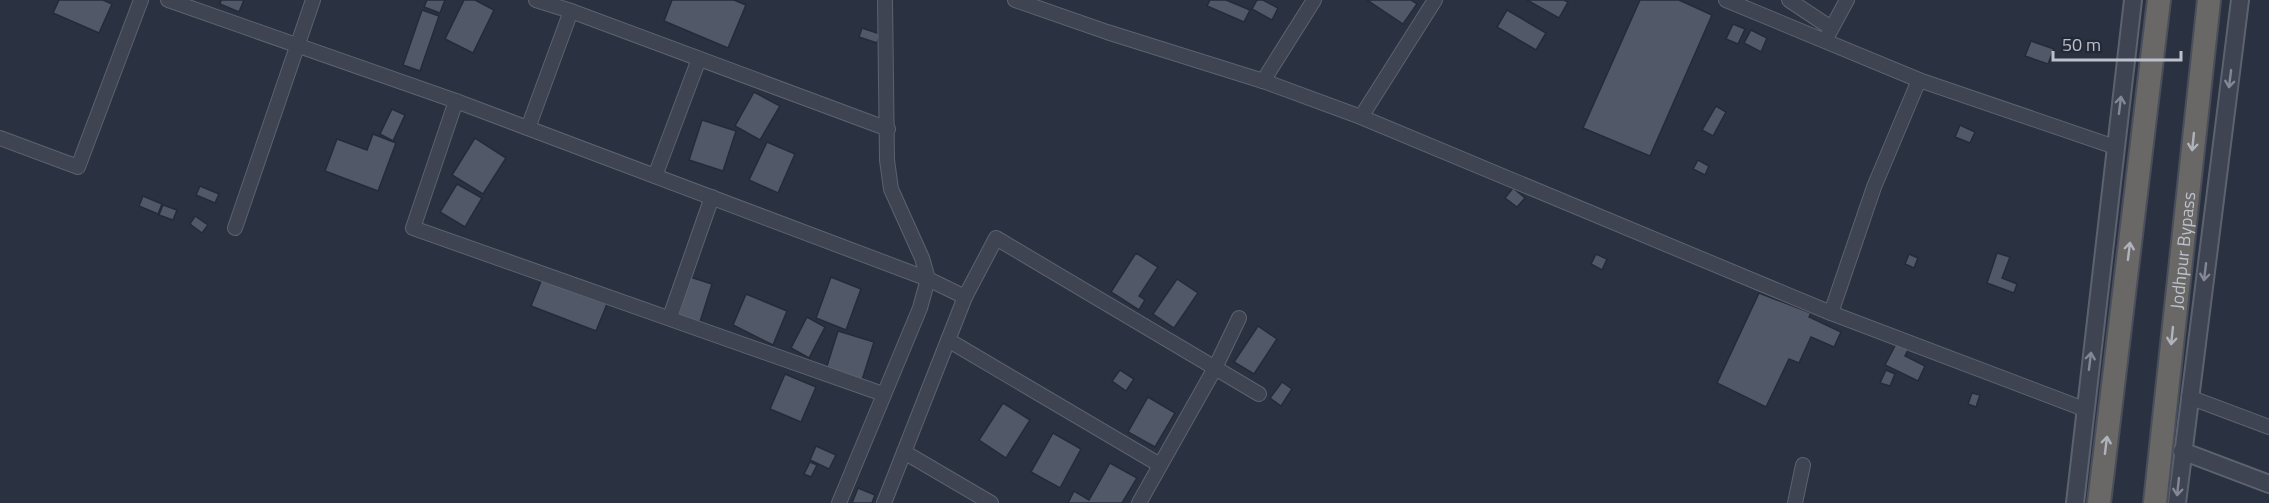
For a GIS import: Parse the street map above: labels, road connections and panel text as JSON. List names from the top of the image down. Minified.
{"streets":{"highway":["Jodhpur Bypass"]},"scale_bar":"50 m"}
